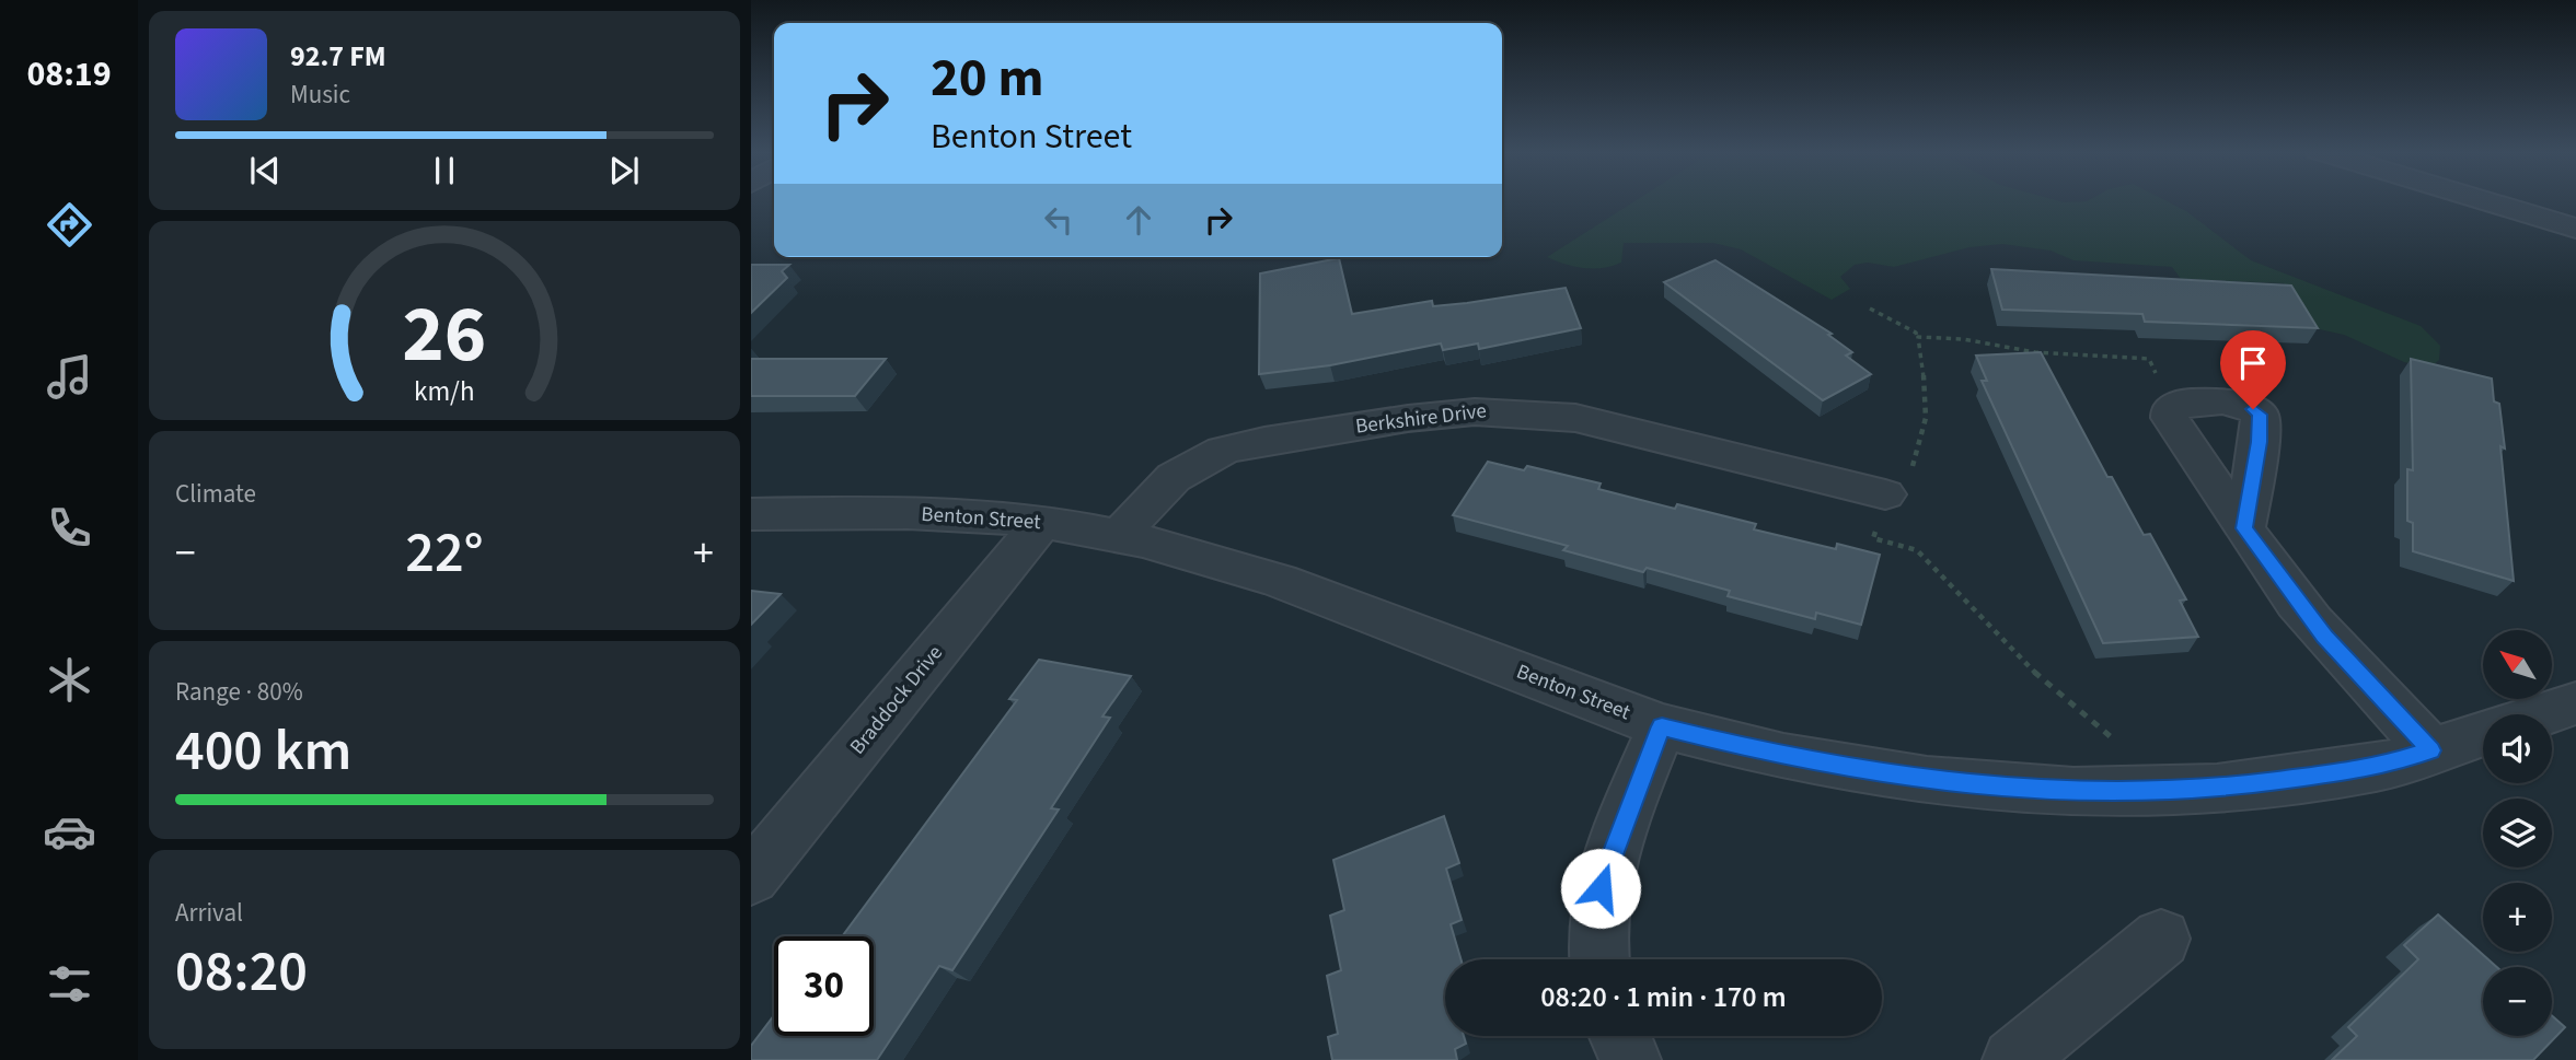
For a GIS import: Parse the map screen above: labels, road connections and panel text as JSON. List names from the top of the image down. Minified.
{"streets":{"street":["Berkshire Drive","Benton Street","Braddock Drive"]},"crossings":[["Berkshire Drive","Benton Street"],["Benton Street","Braddock Drive"]],"north":"top left","page":{"tabs":"08:19","turn":["20 m","Benton Street"],"song":["92.7 FM","Music"],"tile":["Climate",["Range · 80%","400 km"],["Arrival","08:20"]],"heat":["−","22°","+"],"map_buttons":["+","−"],"limit":"30","trip":"08:20 · 1 min · 170 m","gauge":["26","km/h"]}}
